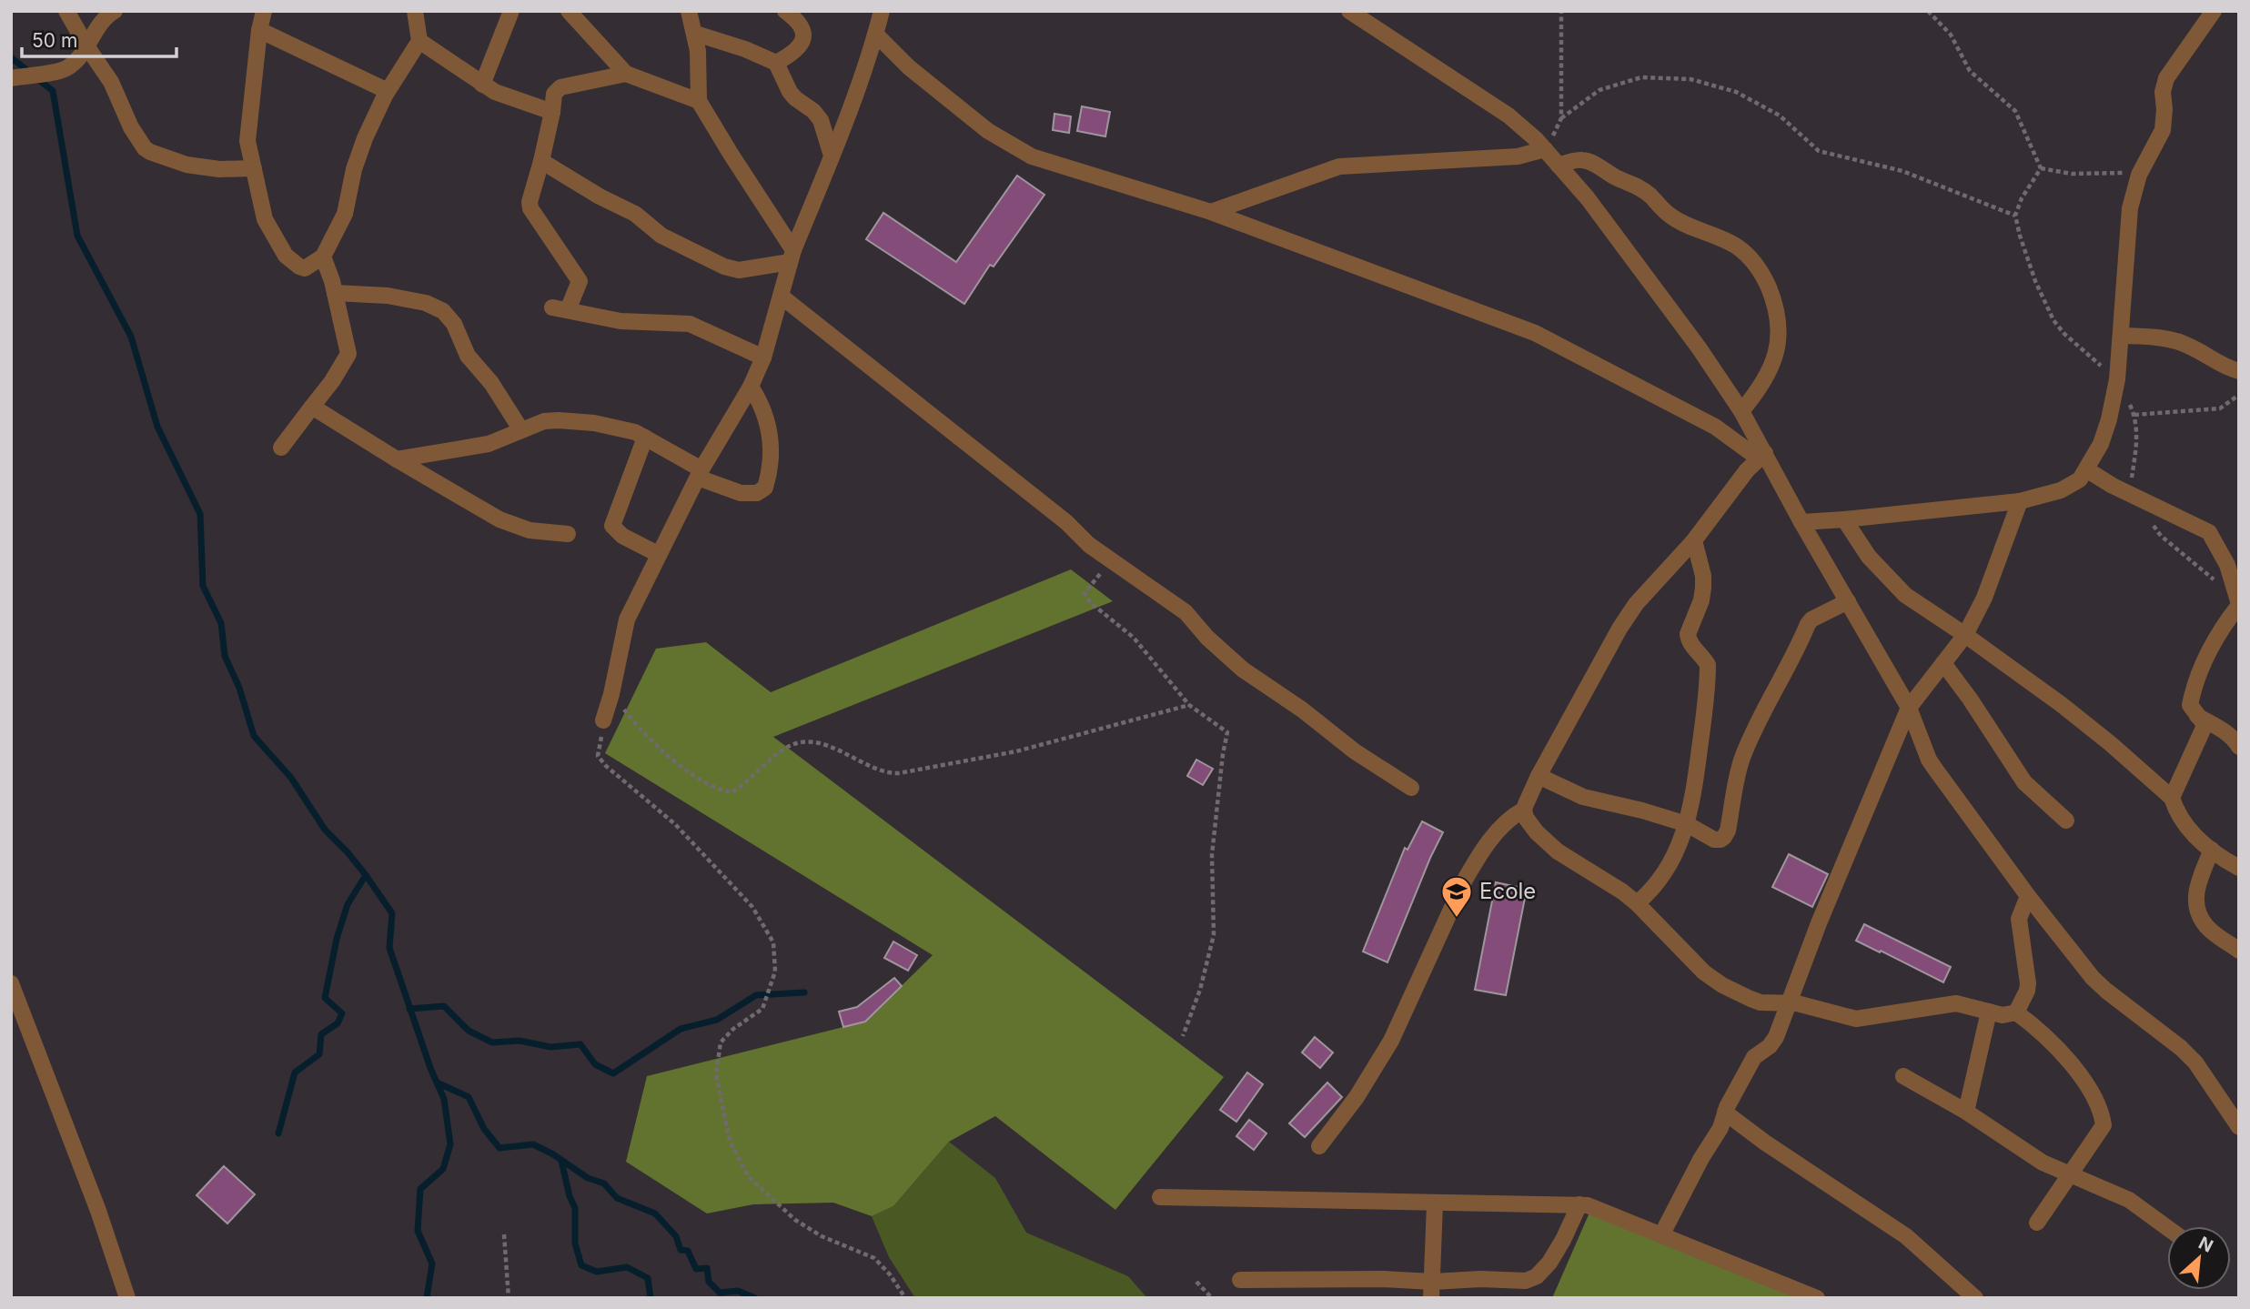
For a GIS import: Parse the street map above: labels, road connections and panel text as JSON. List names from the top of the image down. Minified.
{"places":{"school or university":["Ecole"]},"scale_bar":"50 m","north":"top right"}
